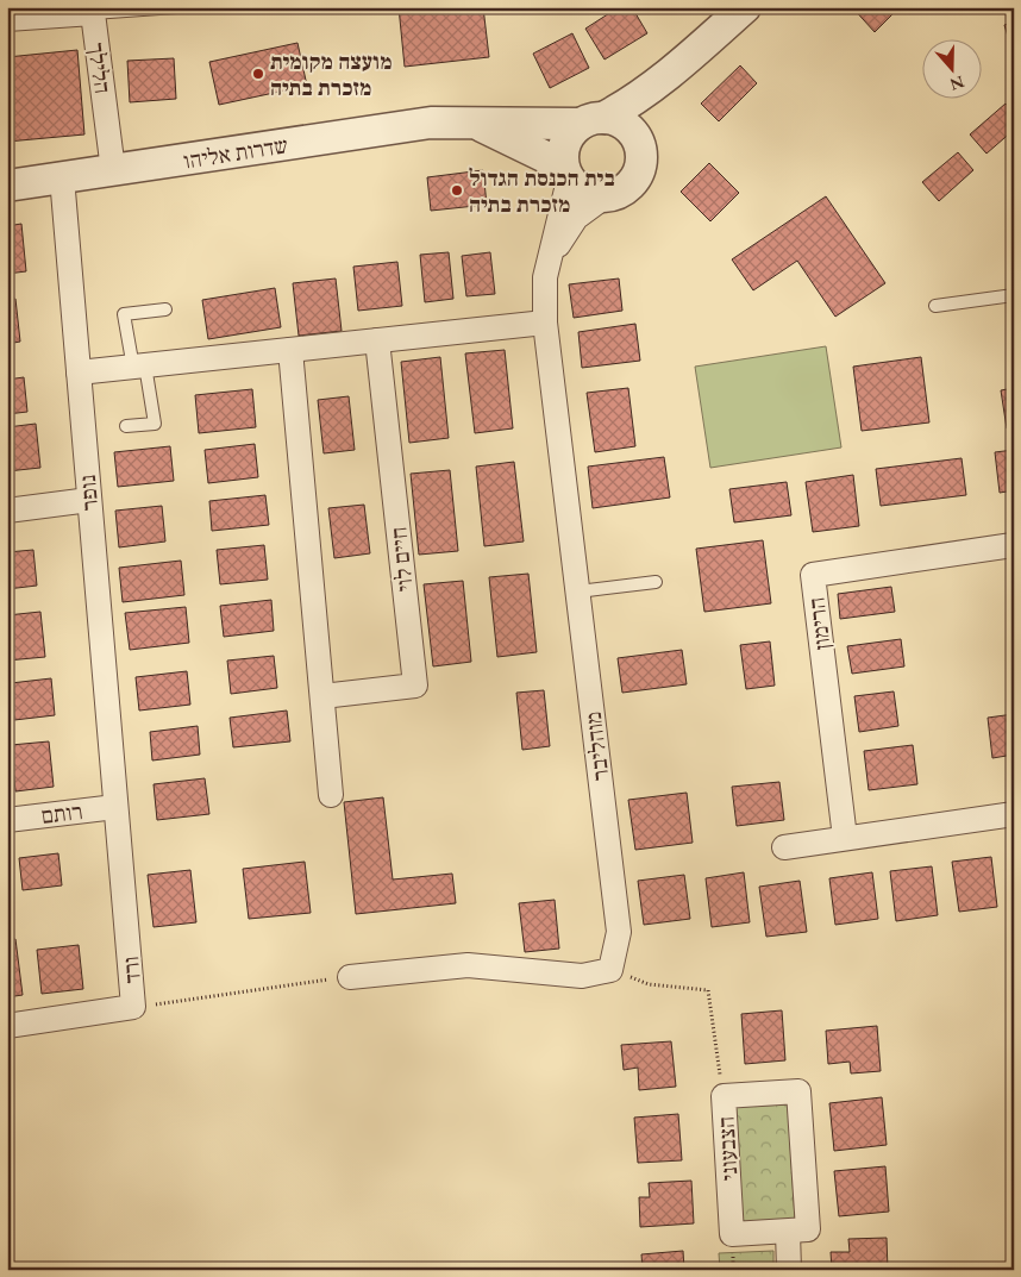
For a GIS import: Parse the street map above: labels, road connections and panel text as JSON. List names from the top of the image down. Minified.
{"streets":{"street":["הלילך","שדרות אליהו","נופר","חיים לוי","הרימון","מוהליבר","רותם","ורד","הצבעוני"]},"crossings":[["הלילך","שדרות אליהו"],["שדרות אליהו","נופר"],["שדרות אליהו","מוהליבר"],["נופר","רותם"],["נופר","ורד"],["רותם","ורד"]],"places":["מועצה מקומית מזכרת בתיה","בית הכנסת הגדול מזכרת בתיה"],"north":"bottom"}
